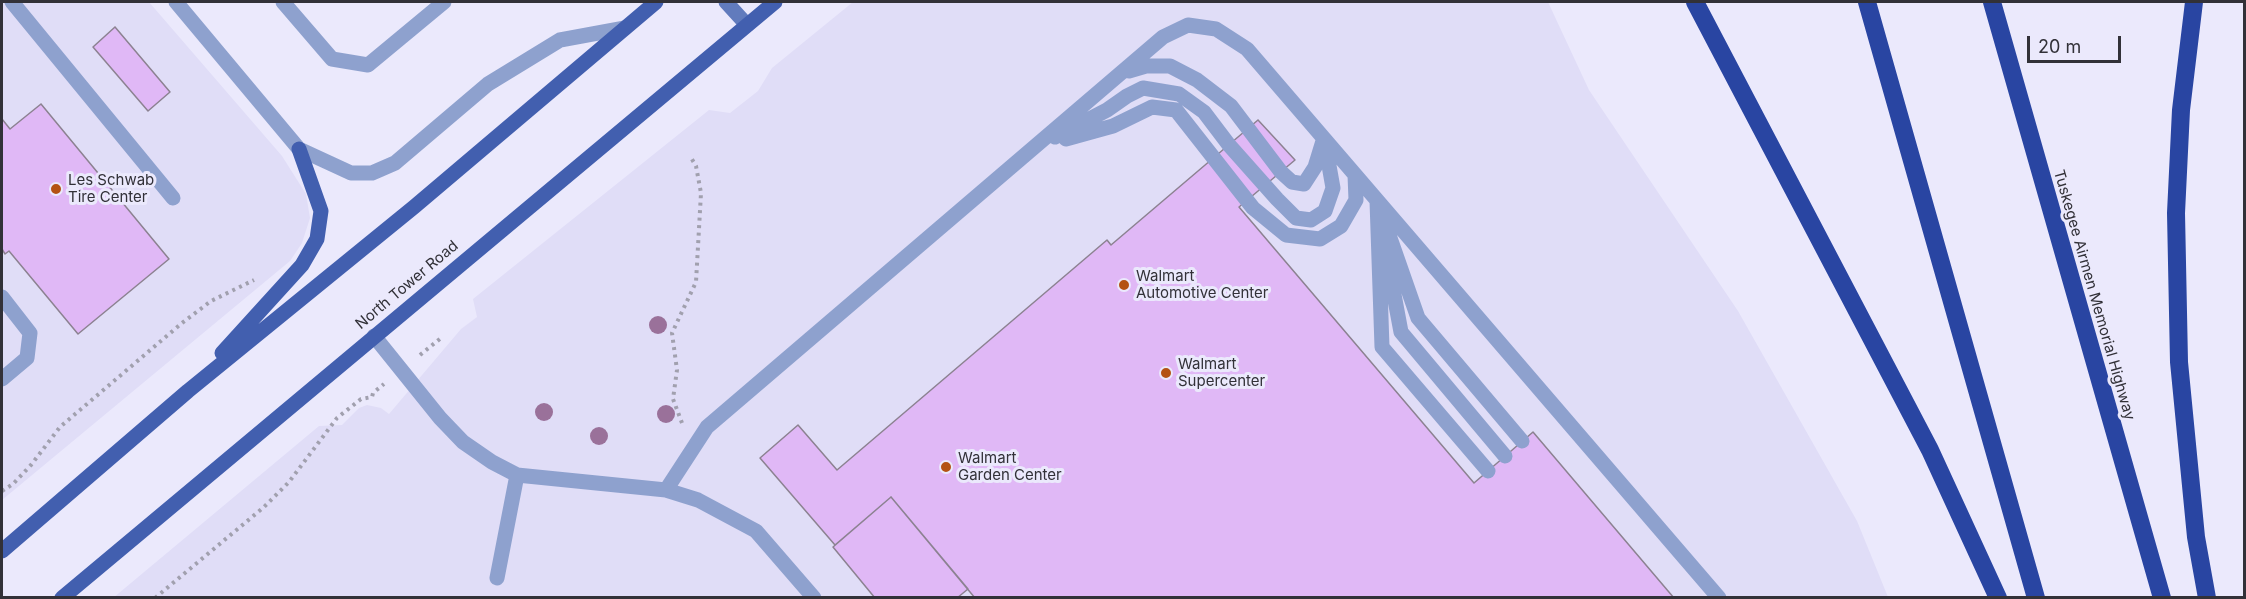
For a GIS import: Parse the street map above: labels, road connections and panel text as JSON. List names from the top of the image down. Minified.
{"streets":{"highway":["Tuskegee Airmen Memorial Highway"],"main road":["North Tower Road"]},"places":["Les Schwab Tire Center","Walmart Automotive Center","Walmart Supercenter","Walmart Garden Center"],"scale_bar":"20 m"}
